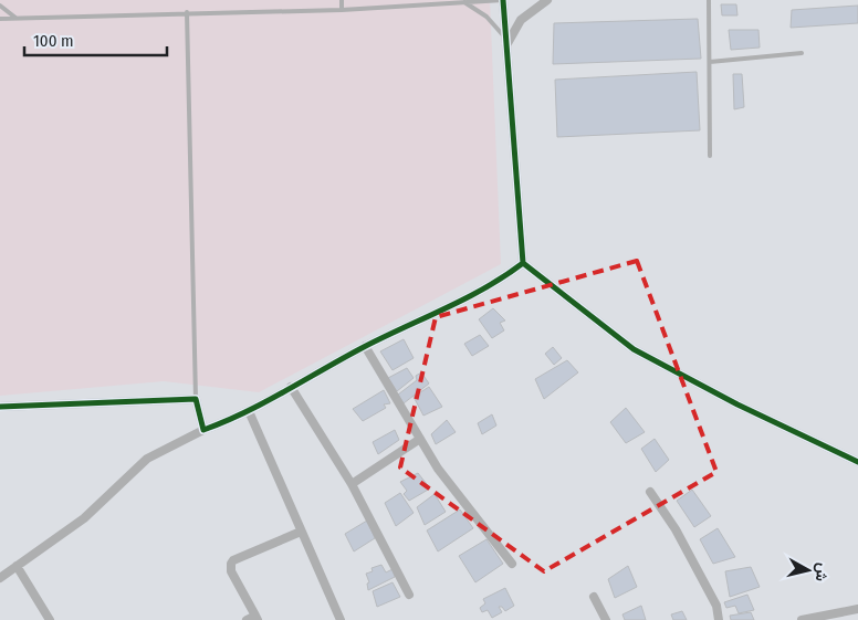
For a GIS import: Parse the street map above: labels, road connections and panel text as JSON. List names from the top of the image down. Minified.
{"scale_bar":"100 m","north":"right"}
